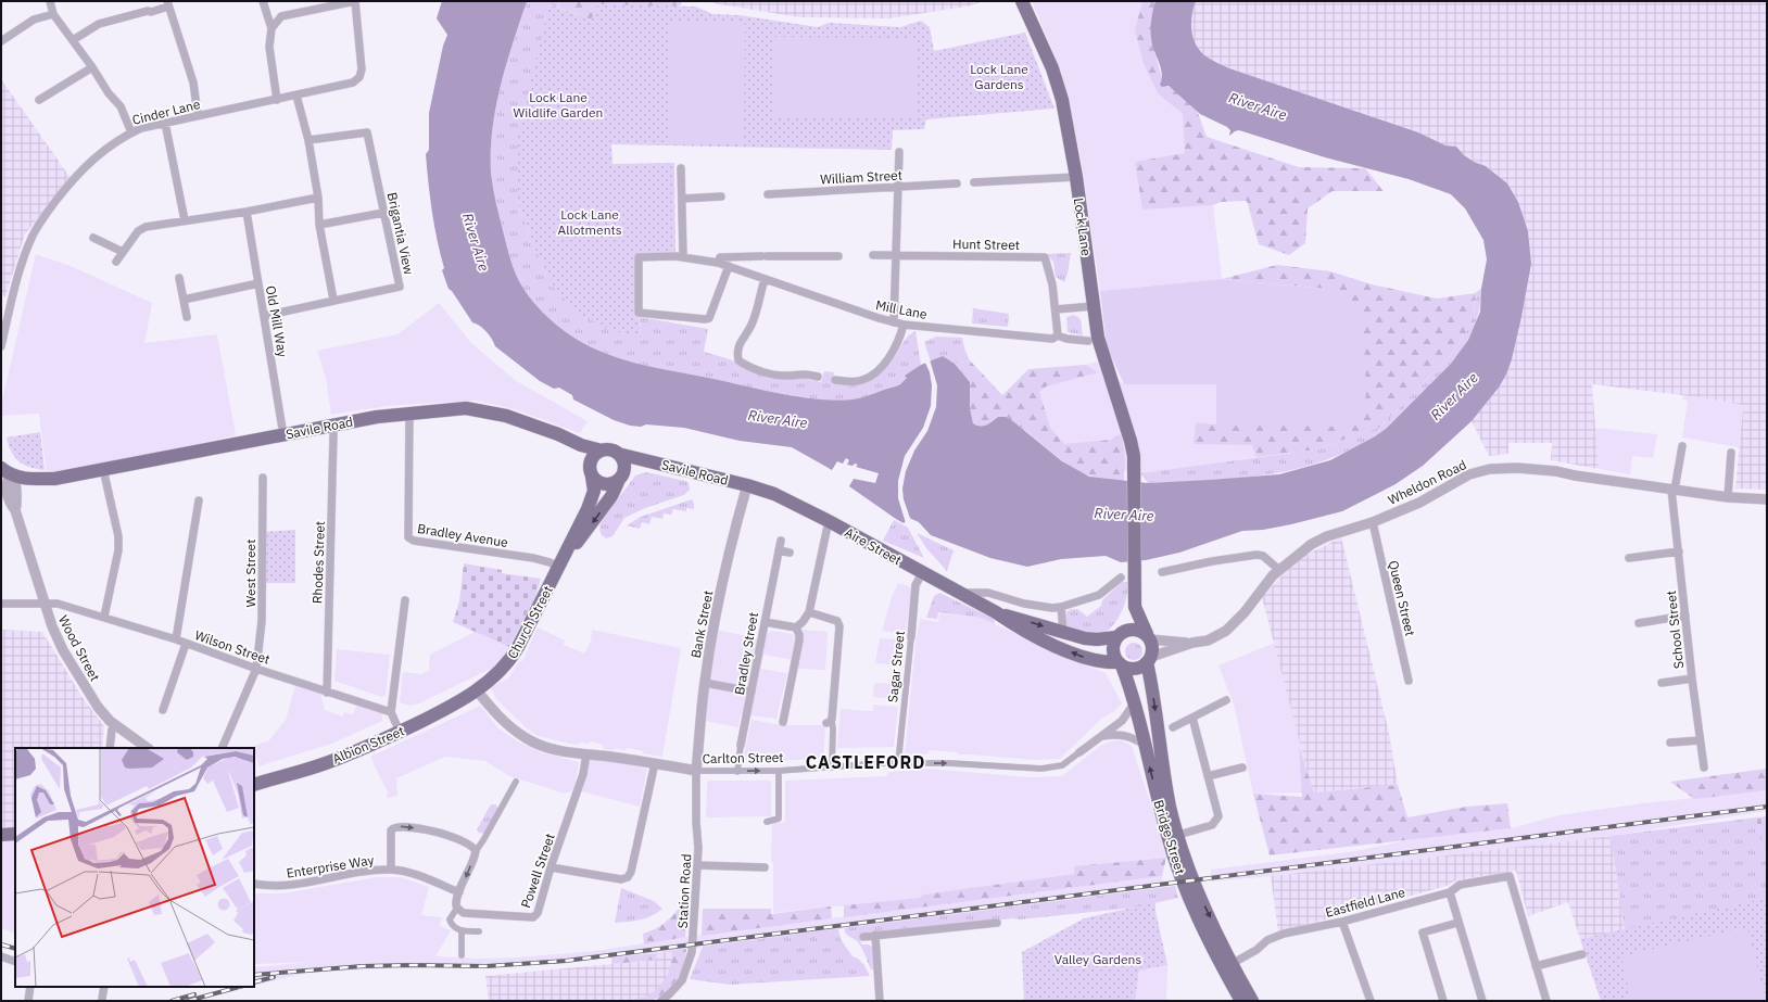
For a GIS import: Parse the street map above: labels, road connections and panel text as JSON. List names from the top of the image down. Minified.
{"streets":{"main road":["Lock Lane","Savile Road","Aire Street","Church Street","Albion Street","Bridge Street"],"street":["Cinder Lane","William Street","Brigantia View","Hunt Street","Mill Lane","Old Mill Way","Wheldon Road","Bradley Avenue","Rhodes Street","West Street","Queen Street","Bank Street","School Street","Wilson Street","Wood Street","Bradley Street","Sagar Street","Carlton Street","Enterprise Way","Powell Street","Station Road","Eastfield Lane"]},"crossings":[["Brigantia View","Old Mill Way"],["Hunt Street","Mill Lane"],["Old Mill Way","Savile Road"],["Savile Road","Bradley Avenue"],["Savile Road","Aire Street"],["Savile Road","Church Street"],["Savile Road","Bank Street"],["Savile Road","Wood Street"],["Wheldon Road","Aire Street"],["Wheldon Road","Queen Street"],["Wheldon Road","School Street"],["Wheldon Road","Bridge Street"],["Bradley Avenue","Church Street"],["Aire Street","Bank Street"],["Aire Street","Sagar Street"],["Aire Street","Bridge Street"],["Rhodes Street","Wilson Street"],["West Street","Wilson Street"],["Church Street","Albion Street"],["Church Street","Carlton Street"],["Bank Street","Carlton Street"],["Bank Street","Station Road"],["Wilson Street","Wood Street"],["Bradley Street","Carlton Street"],["Sagar Street","Carlton Street"],["Albion Street","Carlton Street"],["Carlton Street","Bridge Street"],["Carlton Street","Powell Street"],["Carlton Street","Station Road"],["Bridge Street","Eastfield Lane"]],"districts":["CASTLEFORD"],"water":["River Aire"],"parks":["Lock Lane Gardens","Lock Lane Wildlife Garden","Lock Lane Allotments","Valley Gardens"]}
